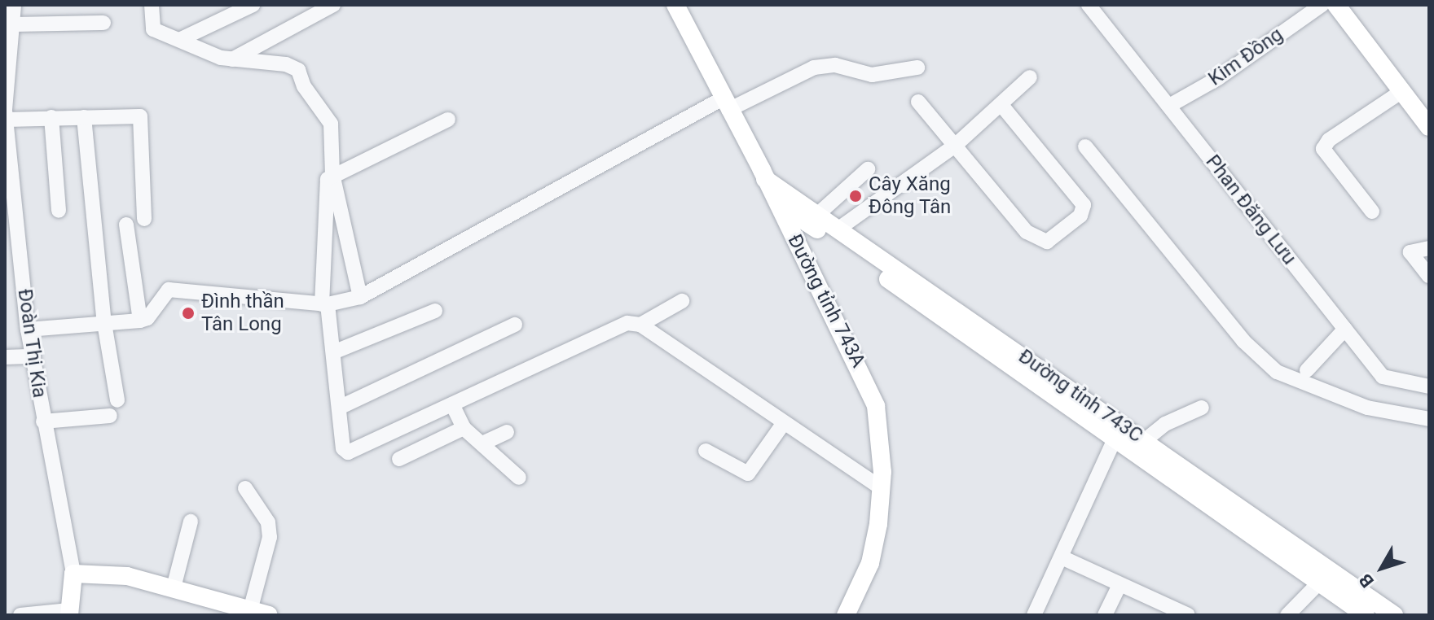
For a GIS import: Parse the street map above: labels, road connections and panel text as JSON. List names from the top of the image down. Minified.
{"streets":{"main road":["Đường tỉnh 743A","Đường tỉnh 743C"],"street":["Kim Đồng","Phan Đăng Lưu","Đoàn Thị Kia"]},"crossings":[["Kim Đồng","Phan Đăng Lưu"],["Đường tỉnh 743A","Đường tỉnh 743C"]],"places":["Cây Xăng Đông Tân","Đình thần Tân Long"],"north":"bottom left"}
